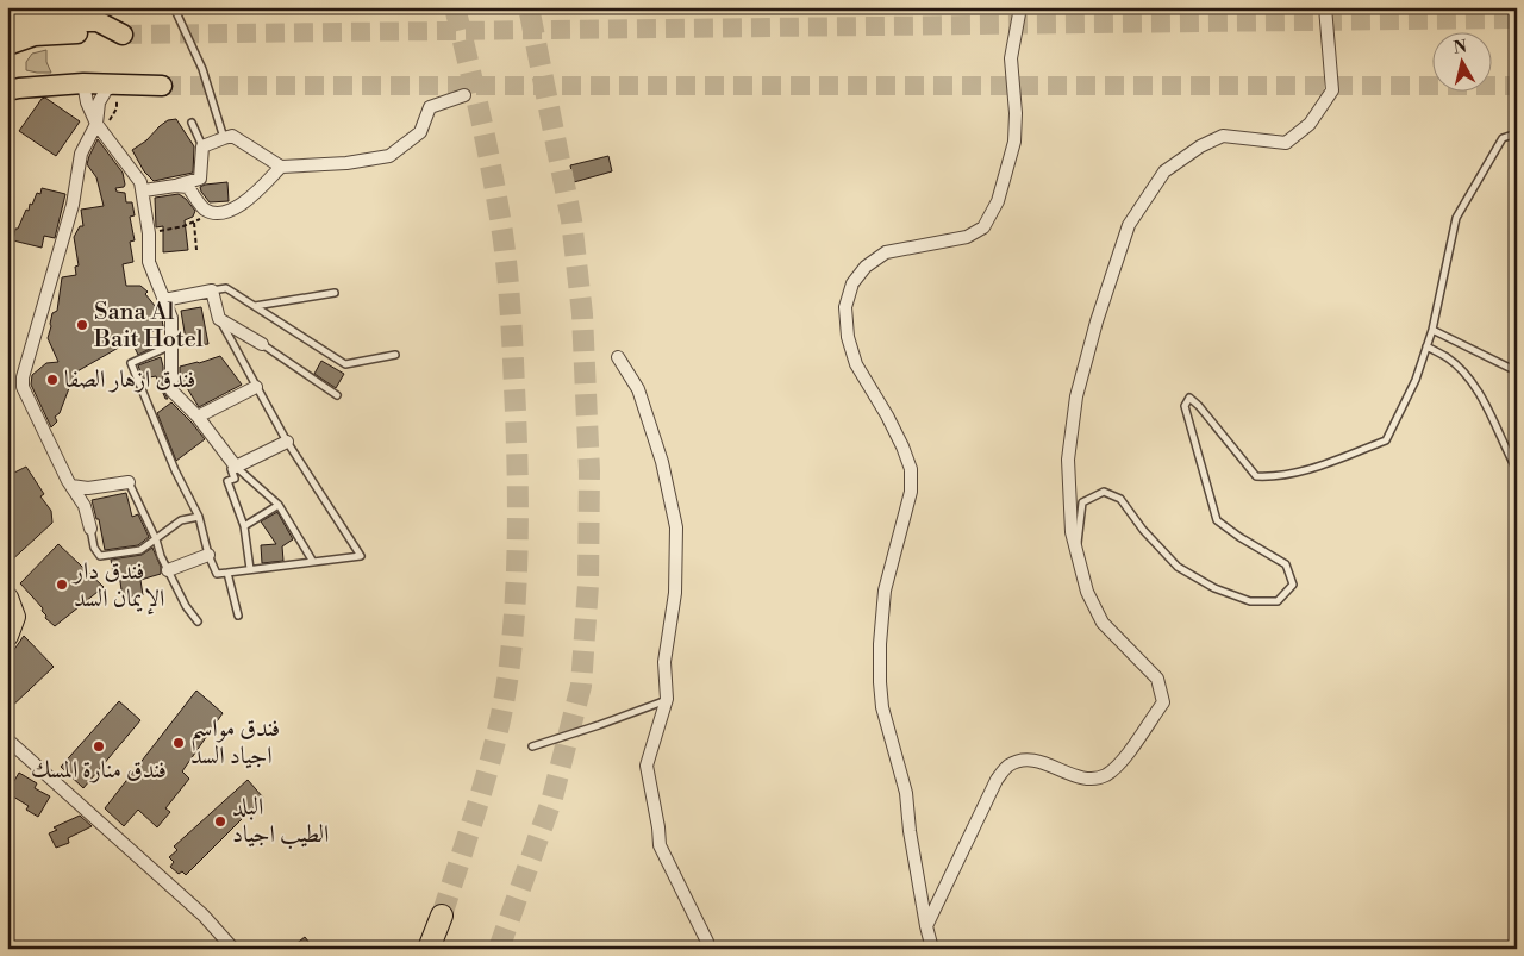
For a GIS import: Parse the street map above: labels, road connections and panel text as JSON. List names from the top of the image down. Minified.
{"places":["Sana Al Bait Hotel","فندق ازهار الصفا","فندق دار الإيمان السد","فندق مواسم اجياد السد","فندق منارة المسك","البلد الطيب اجياد"],"north":"top"}
